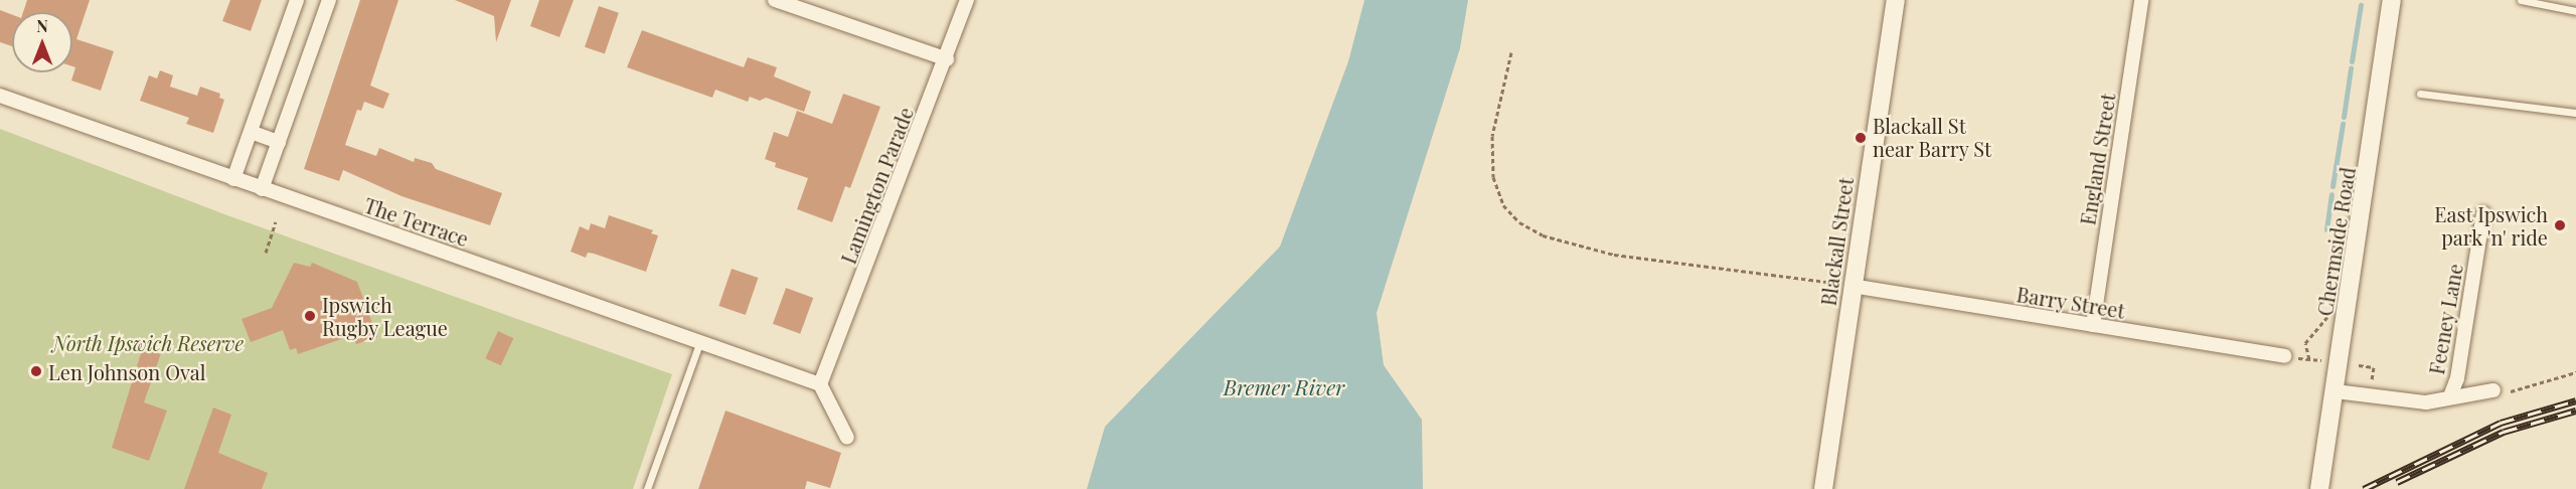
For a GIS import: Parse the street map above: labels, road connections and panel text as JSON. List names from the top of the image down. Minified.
{"streets":{"street":["England Street","Lamington Parade","The Terrace","Blackall Street","Chermside Road","Barry Street","Feeney Lane"]},"crossings":[["England Street","Barry Street"],["Lamington Parade","The Terrace"],["Blackall Street","Barry Street"]],"water":["Bremer River"],"parks":["North Ipswich Reserve"],"places":["Blackall St near Barry St","East Ipswich park 'n' ride","Ipswich Rugby League","Len Johnson Oval"],"north":"top"}
